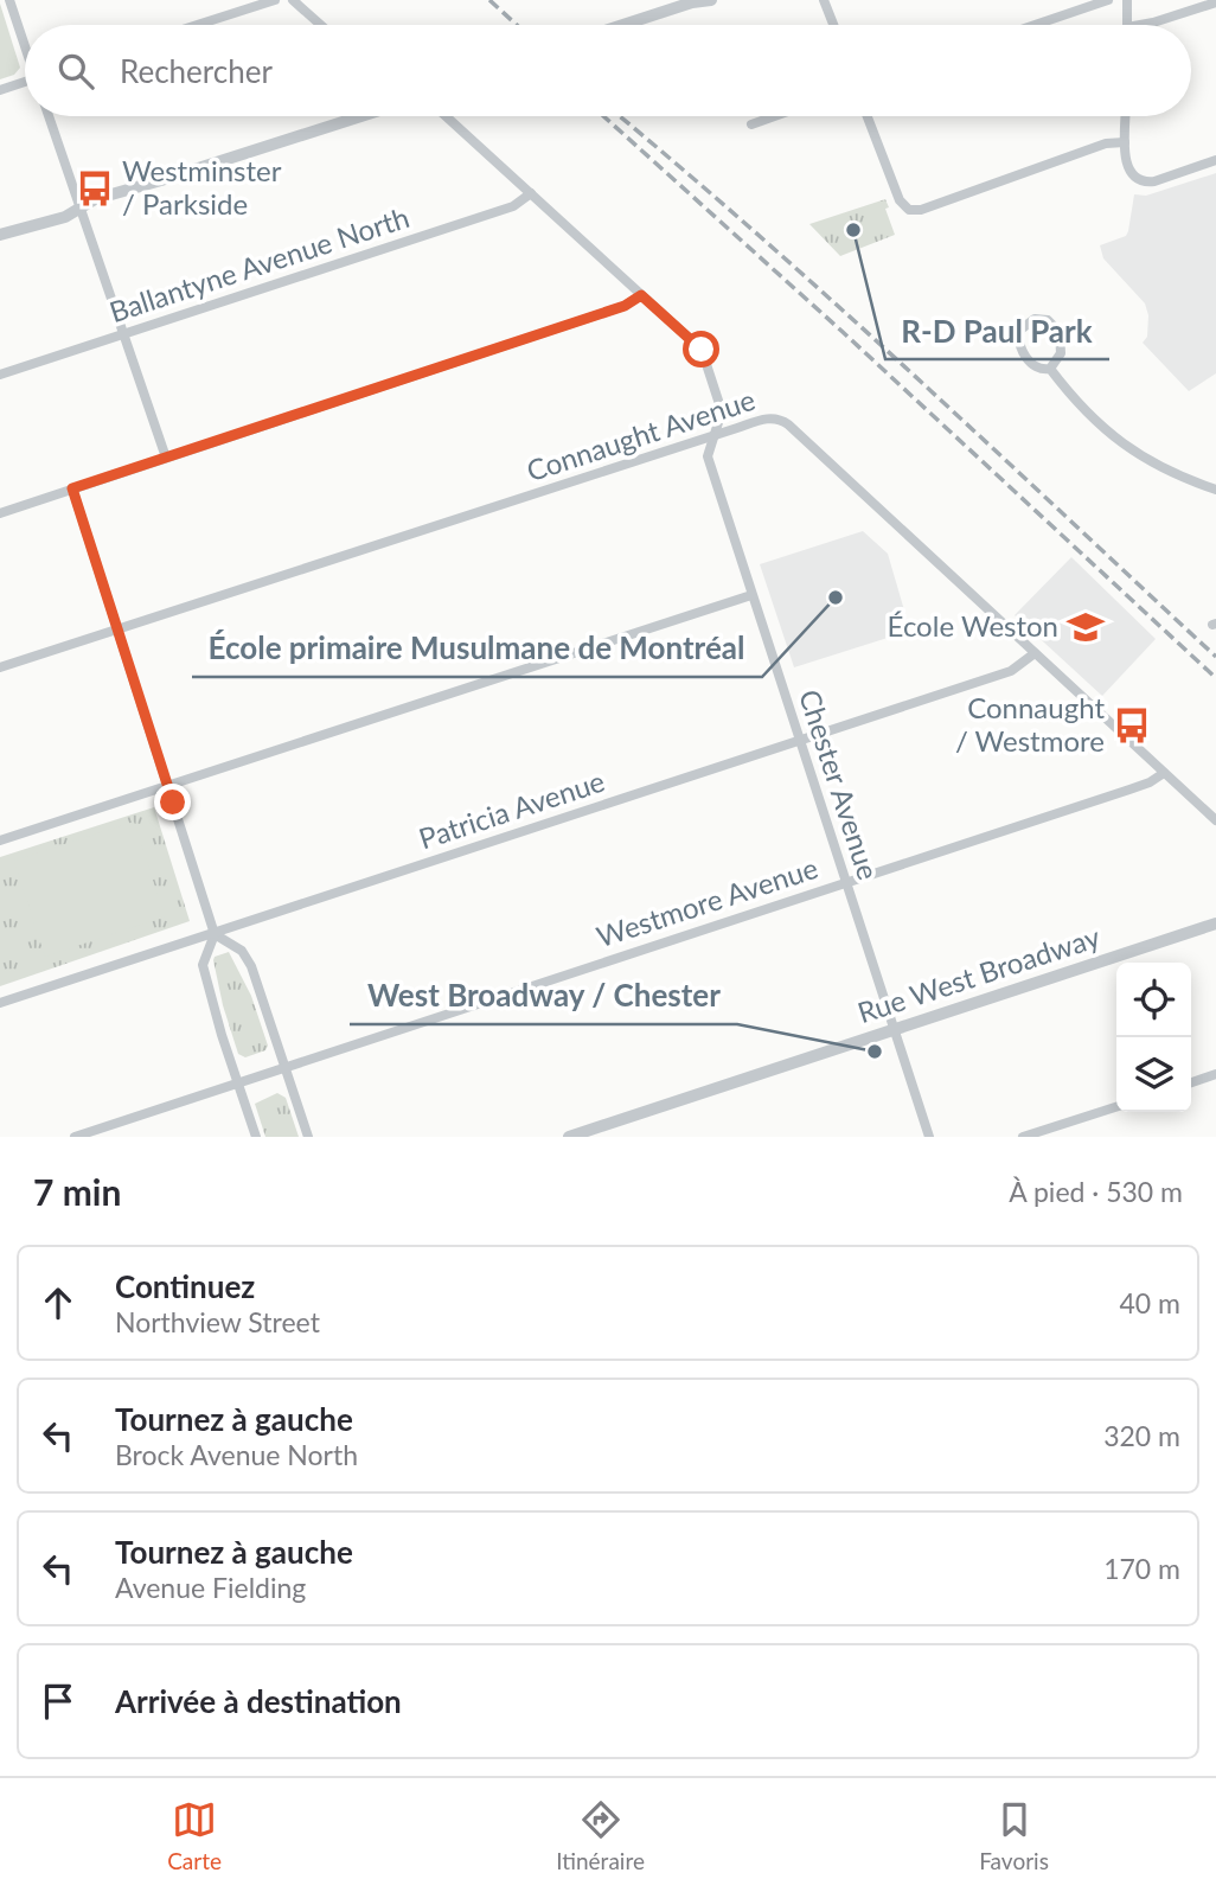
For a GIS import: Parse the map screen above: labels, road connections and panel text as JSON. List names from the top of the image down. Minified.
{"streets":{"street":["Ballantyne Avenue North","Connaught Avenue","Chester Avenue","Patricia Avenue","Westmore Avenue","Rue West Broadway"]},"crossings":[["Connaught Avenue","Chester Avenue"],["Connaught Avenue","Patricia Avenue"],["Connaught Avenue","Westmore Avenue"],["Chester Avenue","Patricia Avenue"],["Chester Avenue","Westmore Avenue"],["Chester Avenue","Rue West Broadway"]],"places":{"bus stop":["Westminster / Parkside","Connaught / Westmore"],"other":["R-D Paul Park","École primaire Musulmane de Montréal","West Broadway / Chester"],"school or university":["École Weston"]},"page":{"search":"Rechercher","heading":["7 min","À pied · 530 m"],"list":[["Continuez","Northview Street","40 m"],["Tournez à gauche","Brock Avenue North","320 m"],["Tournez à gauche","Avenue Fielding","170 m"],"Arrivée à destination"],"nav":["Carte","Itinéraire","Favoris"]}}
